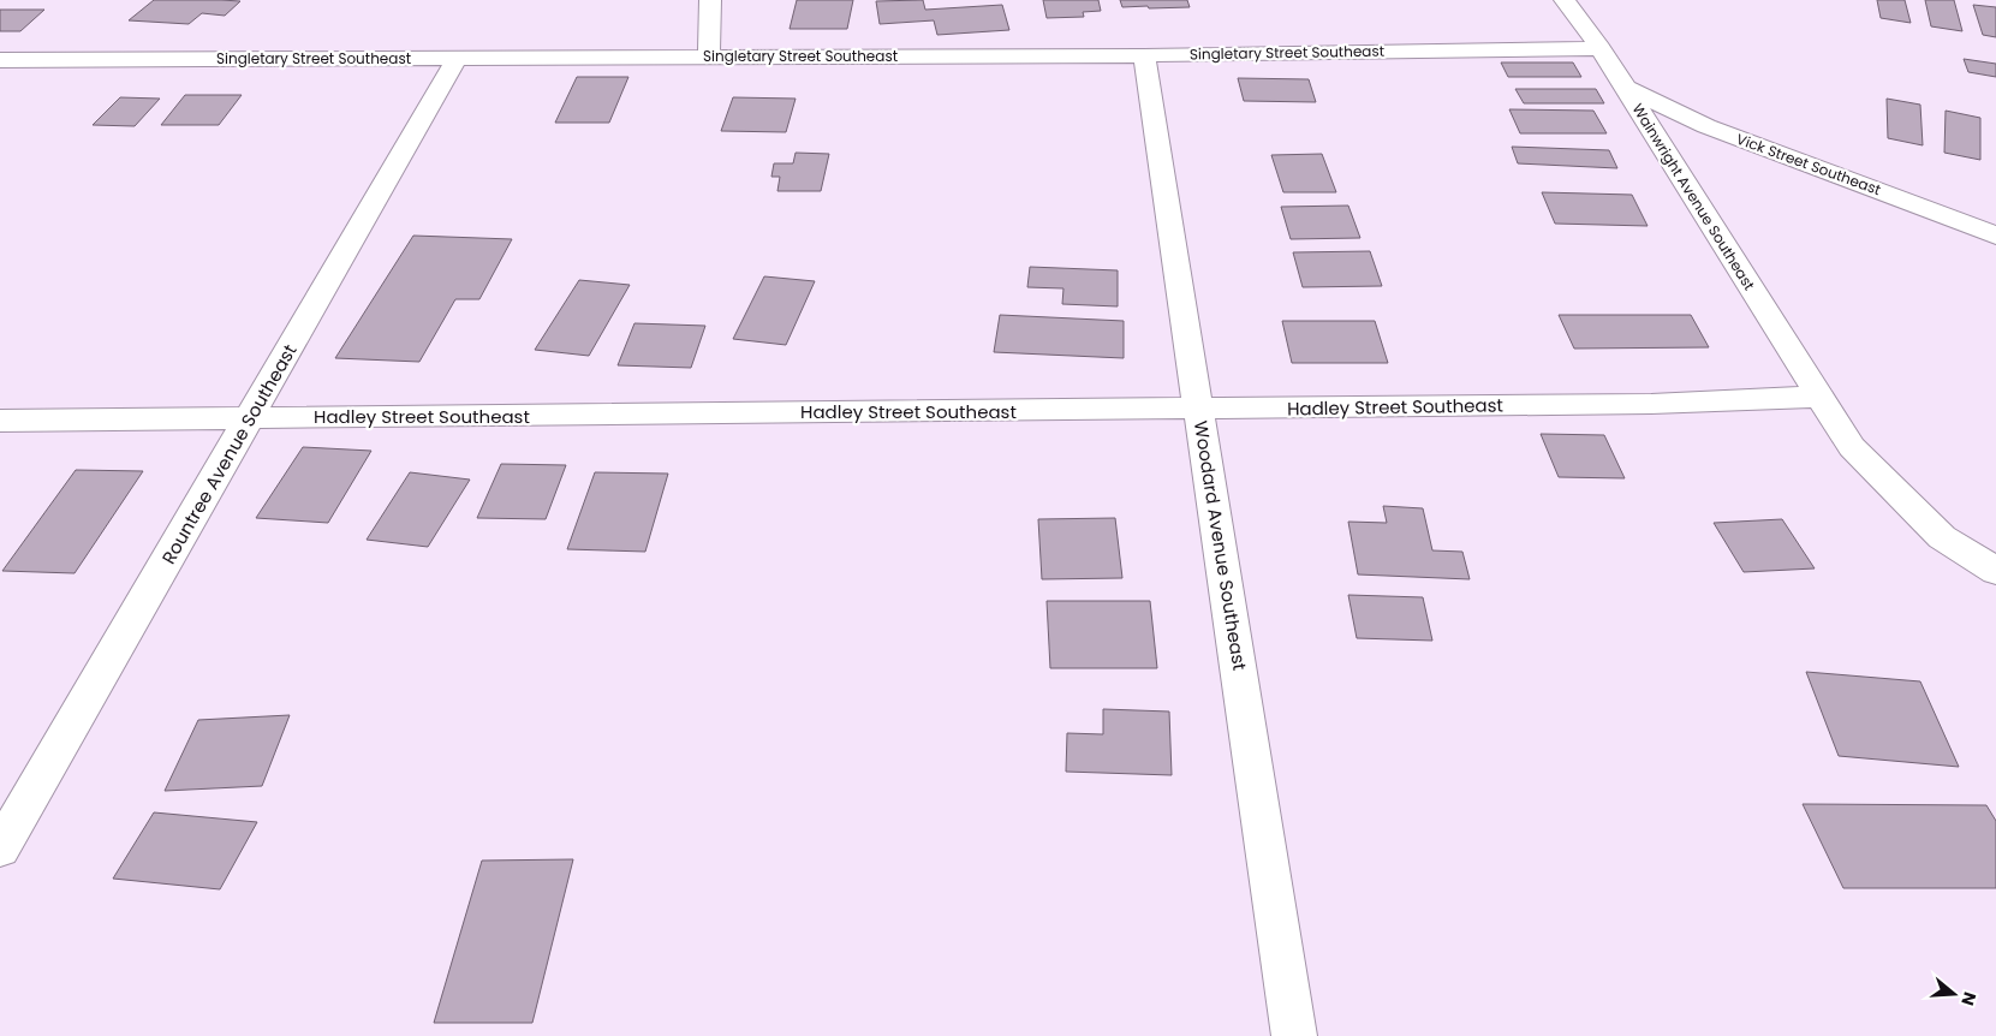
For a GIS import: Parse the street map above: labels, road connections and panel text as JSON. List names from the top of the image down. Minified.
{"streets":{"street":["Singletary Street Southeast","Vick Street Southeast","Wainwright Avenue Southeast","Hadley Street Southeast","Rountree Avenue Southeast","Woodard Avenue Southeast"]},"crossings":[["Singletary Street Southeast","Wainwright Avenue Southeast"],["Singletary Street Southeast","Rountree Avenue Southeast"],["Singletary Street Southeast","Woodard Avenue Southeast"],["Vick Street Southeast","Wainwright Avenue Southeast"],["Wainwright Avenue Southeast","Hadley Street Southeast"],["Hadley Street Southeast","Rountree Avenue Southeast"],["Hadley Street Southeast","Woodard Avenue Southeast"]],"north":"right"}
